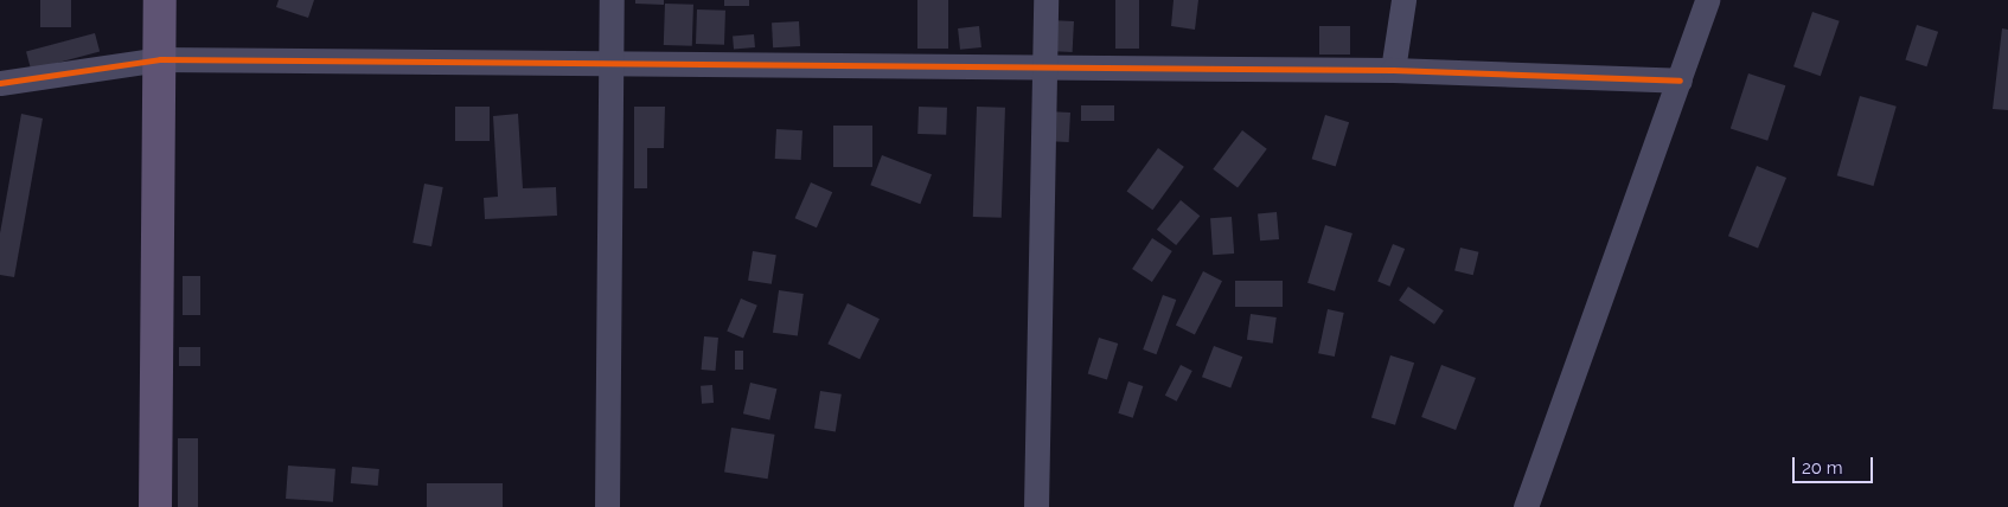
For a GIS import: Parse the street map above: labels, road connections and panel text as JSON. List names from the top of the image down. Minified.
{"scale_bar":"20 m"}
